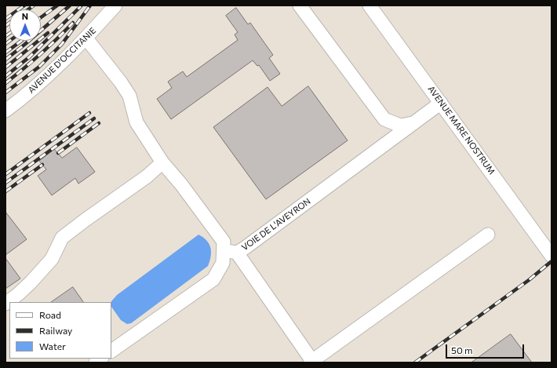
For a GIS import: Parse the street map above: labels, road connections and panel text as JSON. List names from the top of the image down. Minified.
{"streets":{"street":["AVENUE D'OCCITANIE","AVENUE MARE NOSTRUM","VOIE DE L'AVEYRON"]},"crossings":[["AVENUE MARE NOSTRUM","VOIE DE L'AVEYRON"]],"legend":["Road","Railway","Water"],"scale_bar":"50 m","north":"top"}
